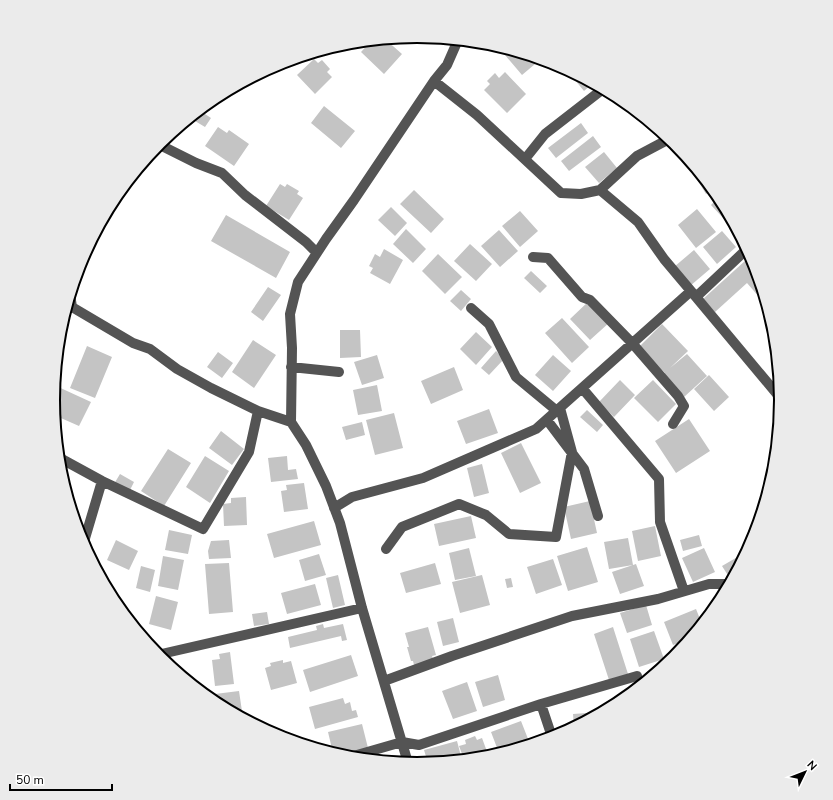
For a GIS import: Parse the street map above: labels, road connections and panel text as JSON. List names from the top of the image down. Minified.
{"scale_bar":"50 m","north":"top right"}
